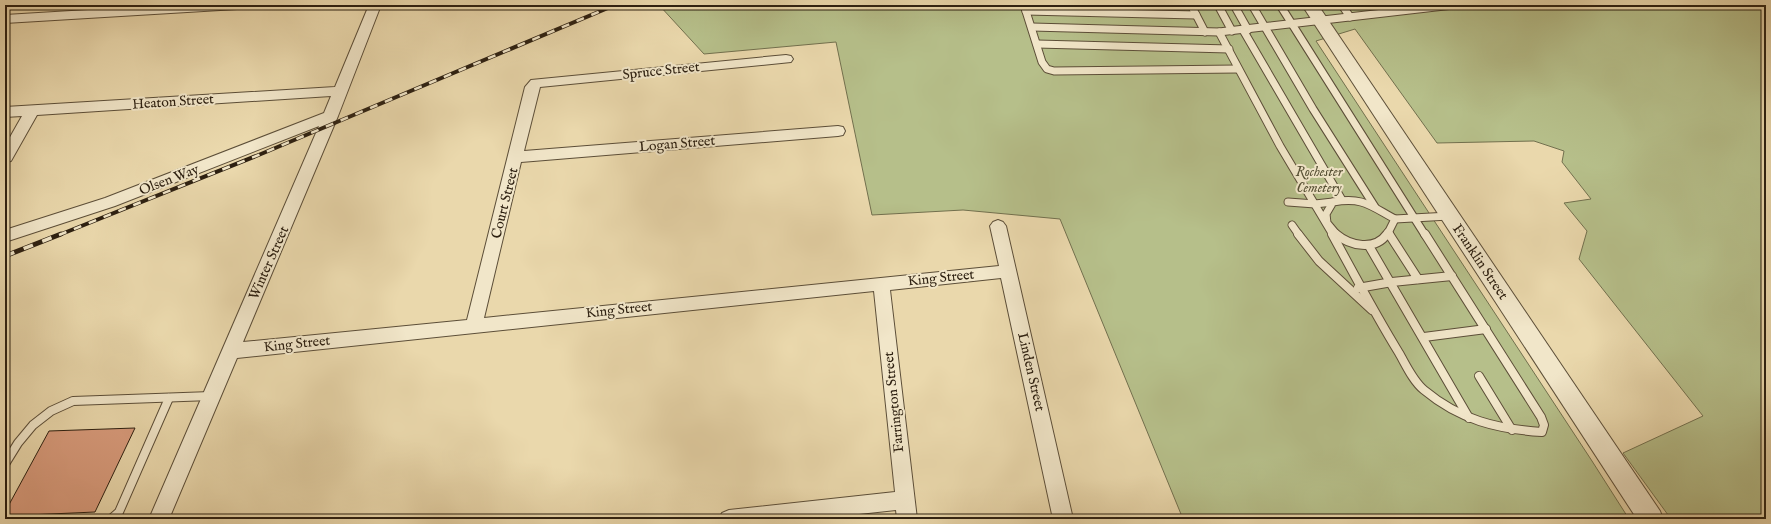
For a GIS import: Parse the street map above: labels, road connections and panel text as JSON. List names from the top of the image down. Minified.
{"streets":{"street":["Spruce Street","Heaton Street","Logan Street","Olsen Way","Court Street","Franklin Street","Winter Street","King Street","Linden Street","Farrington Street"]},"crossings":[["Spruce Street","Court Street"],["Heaton Street","Winter Street"],["Logan Street","Court Street"],["Olsen Way","Winter Street"],["Court Street","King Street"],["Winter Street","King Street"],["King Street","Linden Street"],["King Street","Farrington Street"]],"parks":["Rochester Cemetery"]}
